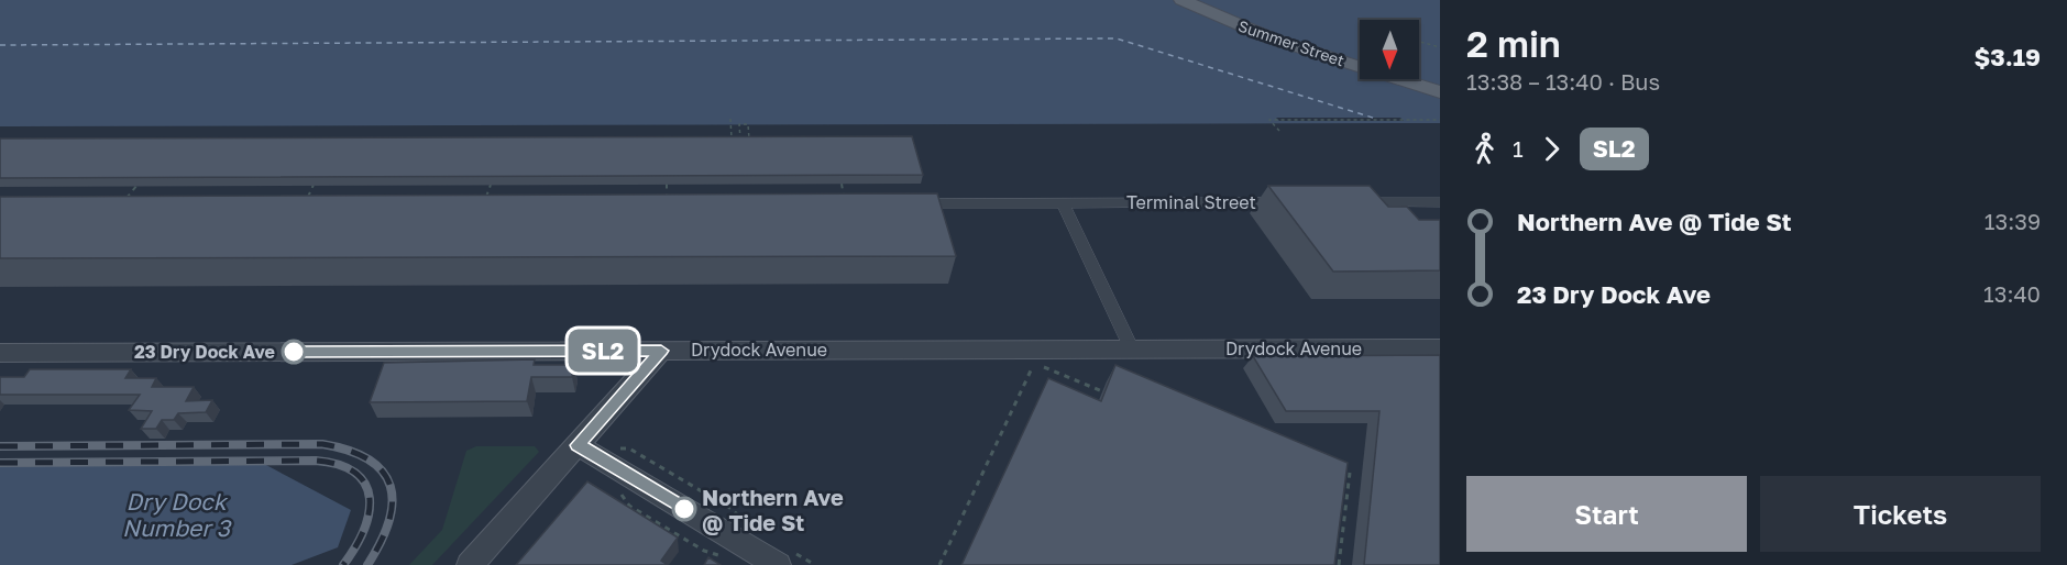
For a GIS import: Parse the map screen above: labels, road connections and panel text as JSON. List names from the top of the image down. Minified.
{"streets":{"main road":["Summer Street"],"street":["Terminal Street","Drydock Avenue"]},"water":["Dry Dock Number 3"],"places":["23 Dry Dock Ave","Northern Ave @ Tide St"],"lines":["bus line SL2"],"north":"bottom","page":{"on_map":"SL2","heading":["2 min","13:38 – 13:40 · Bus","$3.19"],"legs":["1","SL2"],"list":[{"name":"Northern Ave @ Tide St","value":"13:39"},{"name":"23 Dry Dock Ave","value":"13:40"}],"buttons":["Start","Tickets"]}}
